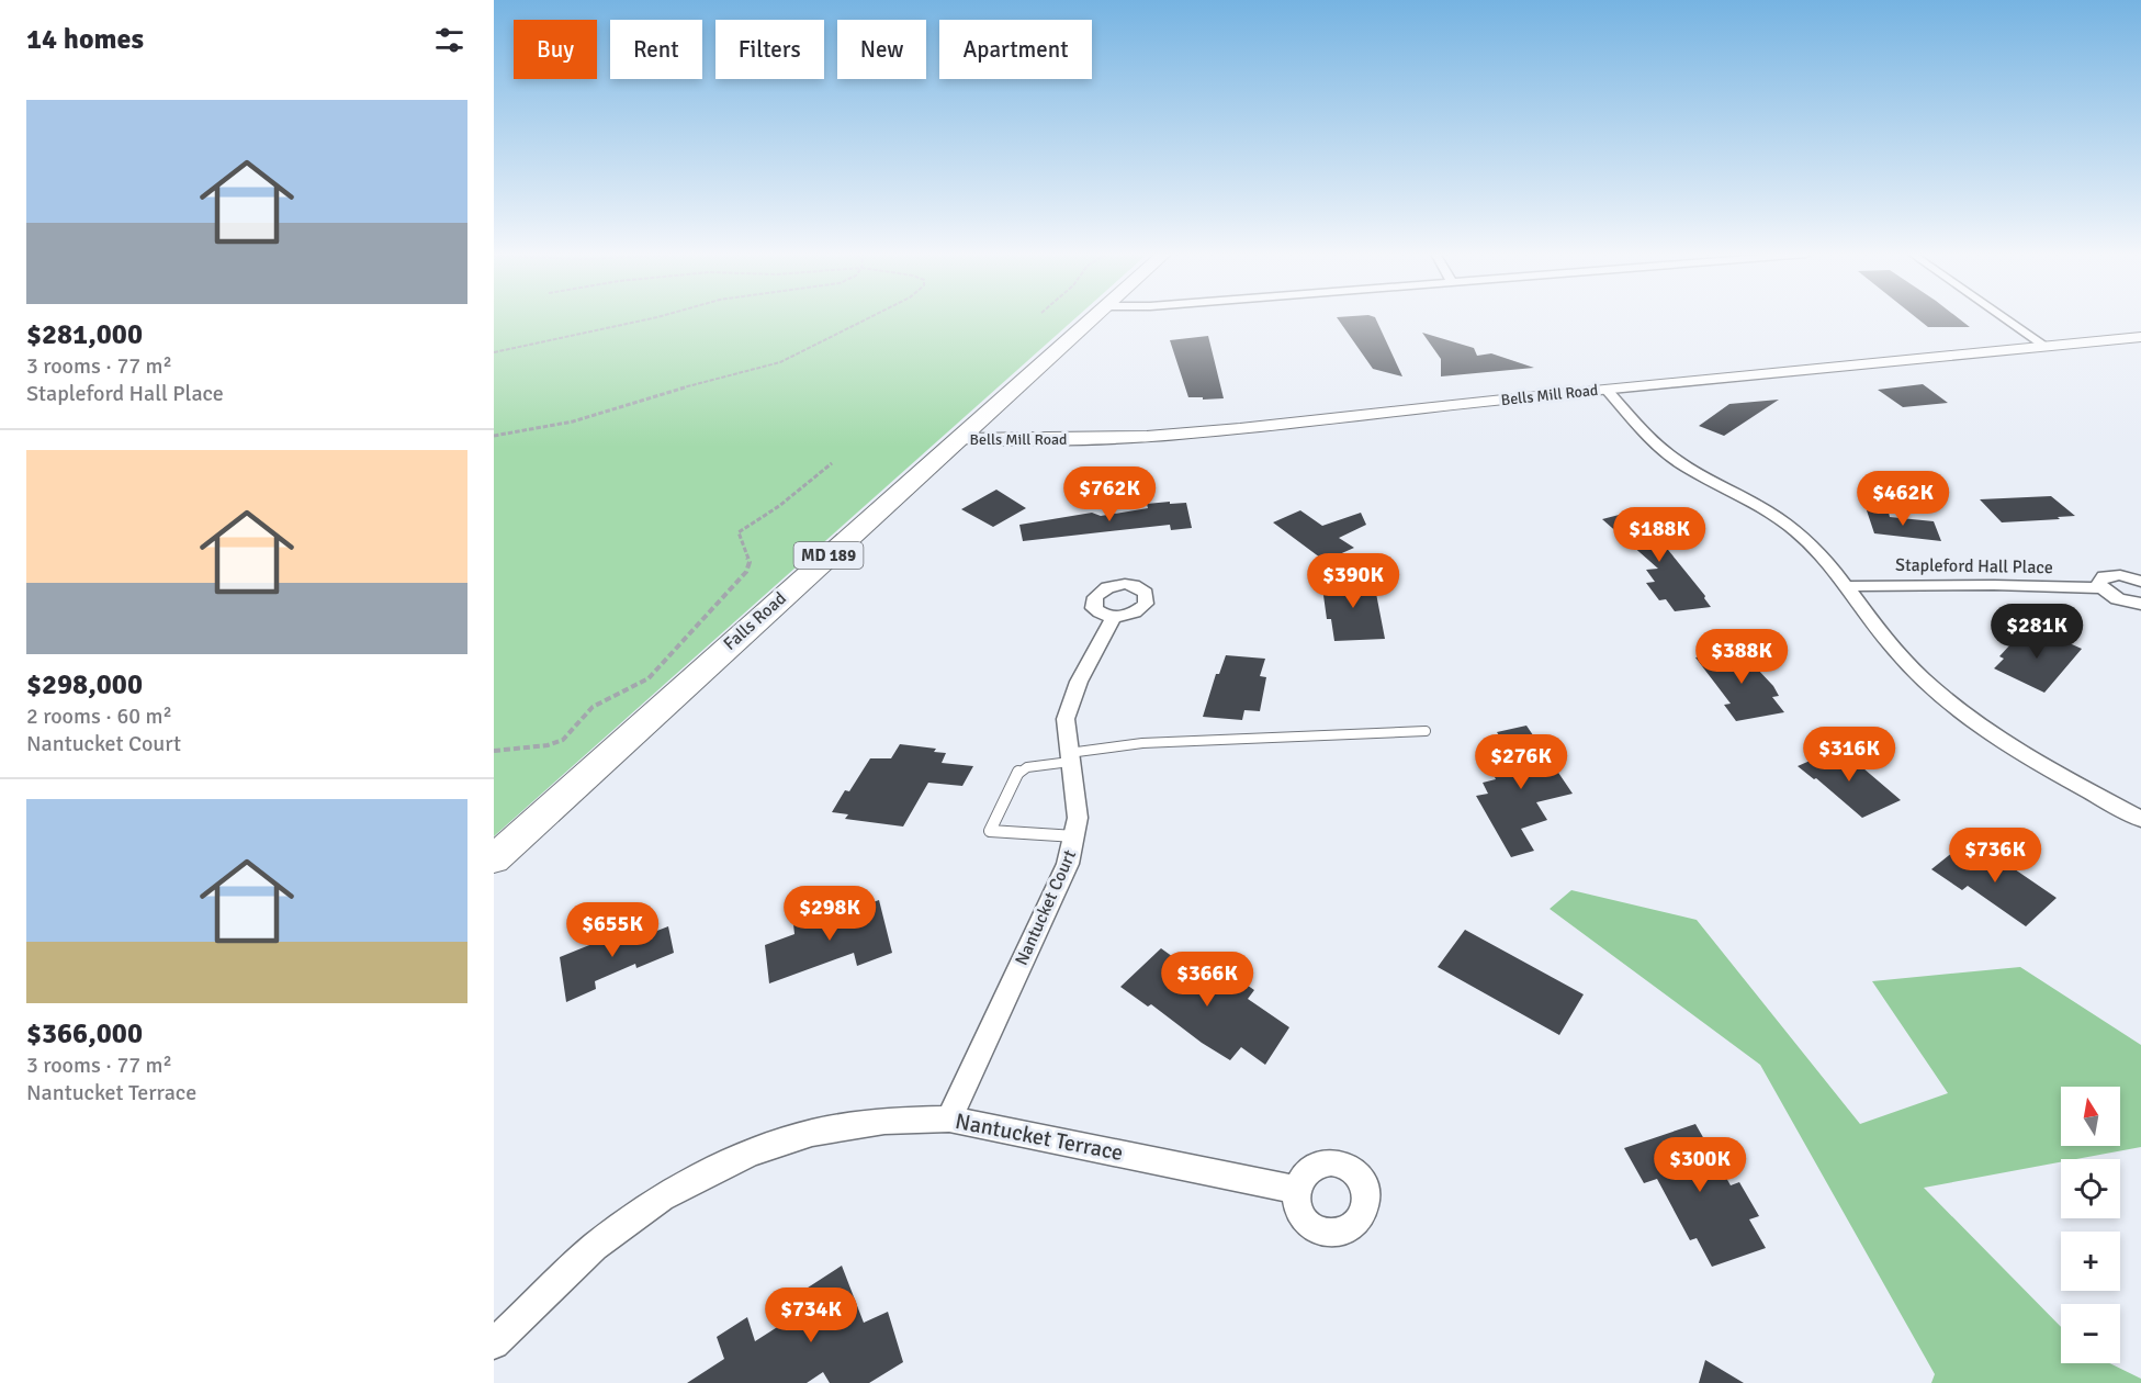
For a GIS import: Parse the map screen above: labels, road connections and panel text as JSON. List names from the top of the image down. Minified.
{"streets":{"main road":["MD 189","Falls Road"],"street":["Bells Mill Road","Stapleford Hall Place","Nantucket Court","Nantucket Terrace"]},"crossings":[["Bells Mill Road","Falls Road"],["Nantucket Court","Nantucket Terrace"]],"north":"top","page":{"heading":"14 homes","chip":["Buy","Rent","Filters","New","Apartment"],"list":[{"name":"$281,000","note":"3 rooms · 77 m² · Stapleford Hall Place"},{"name":"$298,000","note":"2 rooms · 60 m² · Nantucket Court"},{"name":"$366,000","note":"3 rooms · 77 m² · Nantucket Terrace"}],"price":["$762K","$462K","$188K","$390K","$281K","$388K","$316K","$276K","$736K","$298K","$655K","$366K","$300K","$734K"],"map_buttons":["+","−"]}}
